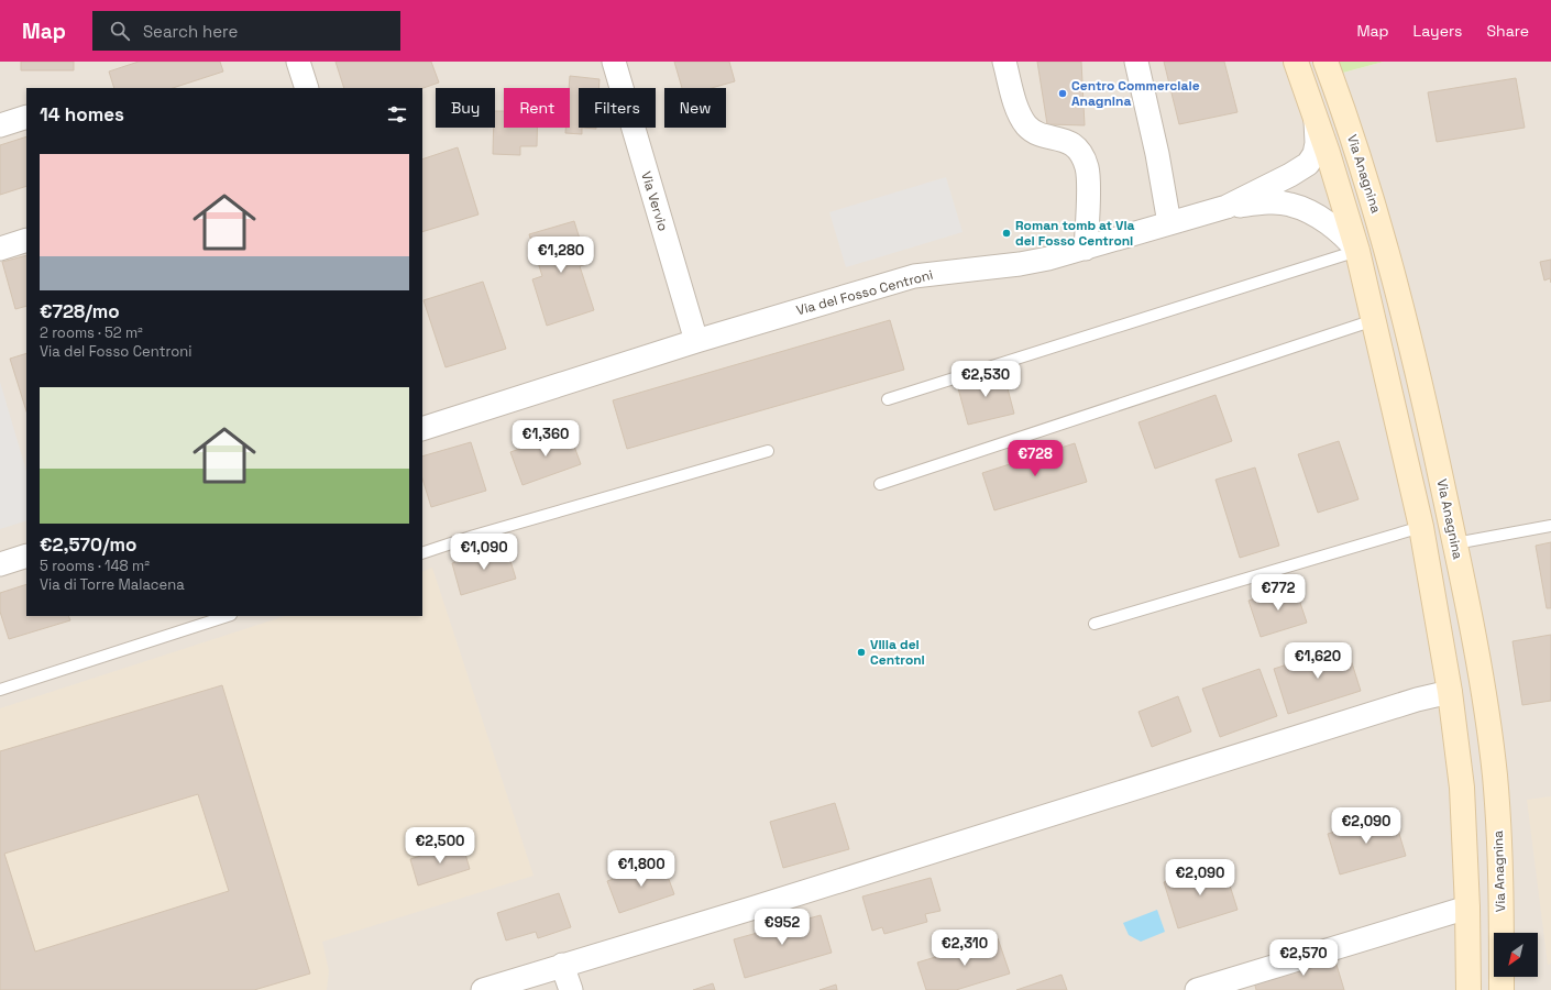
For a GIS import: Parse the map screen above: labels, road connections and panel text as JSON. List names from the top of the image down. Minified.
{"streets":{"main road":["Via Anagnina"],"street":["Via Vervio","Via del Fosso Centroni"]},"crossings":[["Via Vervio","Via del Fosso Centroni"]],"places":["Centro Commerciale Anagnina","Roman tomb at Via del Fosso Centroni","Villa dei Centroni"],"north":"bottom left","page":{"header":"Map","search":"Search here","nav":["Map","Layers","Share"],"chip":["Buy","Rent","Filters","New"],"heading":"14 homes","list":[{"name":"€728/mo","note":"2 rooms · 52 m² · Via del Fosso Centroni"},{"name":"€2,570/mo","note":"5 rooms · 148 m² · Via di Torre Malacena"}],"price":["€1,280","€2,530","€1,360","€728","€1,090","€772","€1,620","€2,090","€2,500","€1,800","€2,090","€952","€2,310","€2,570"]}}
